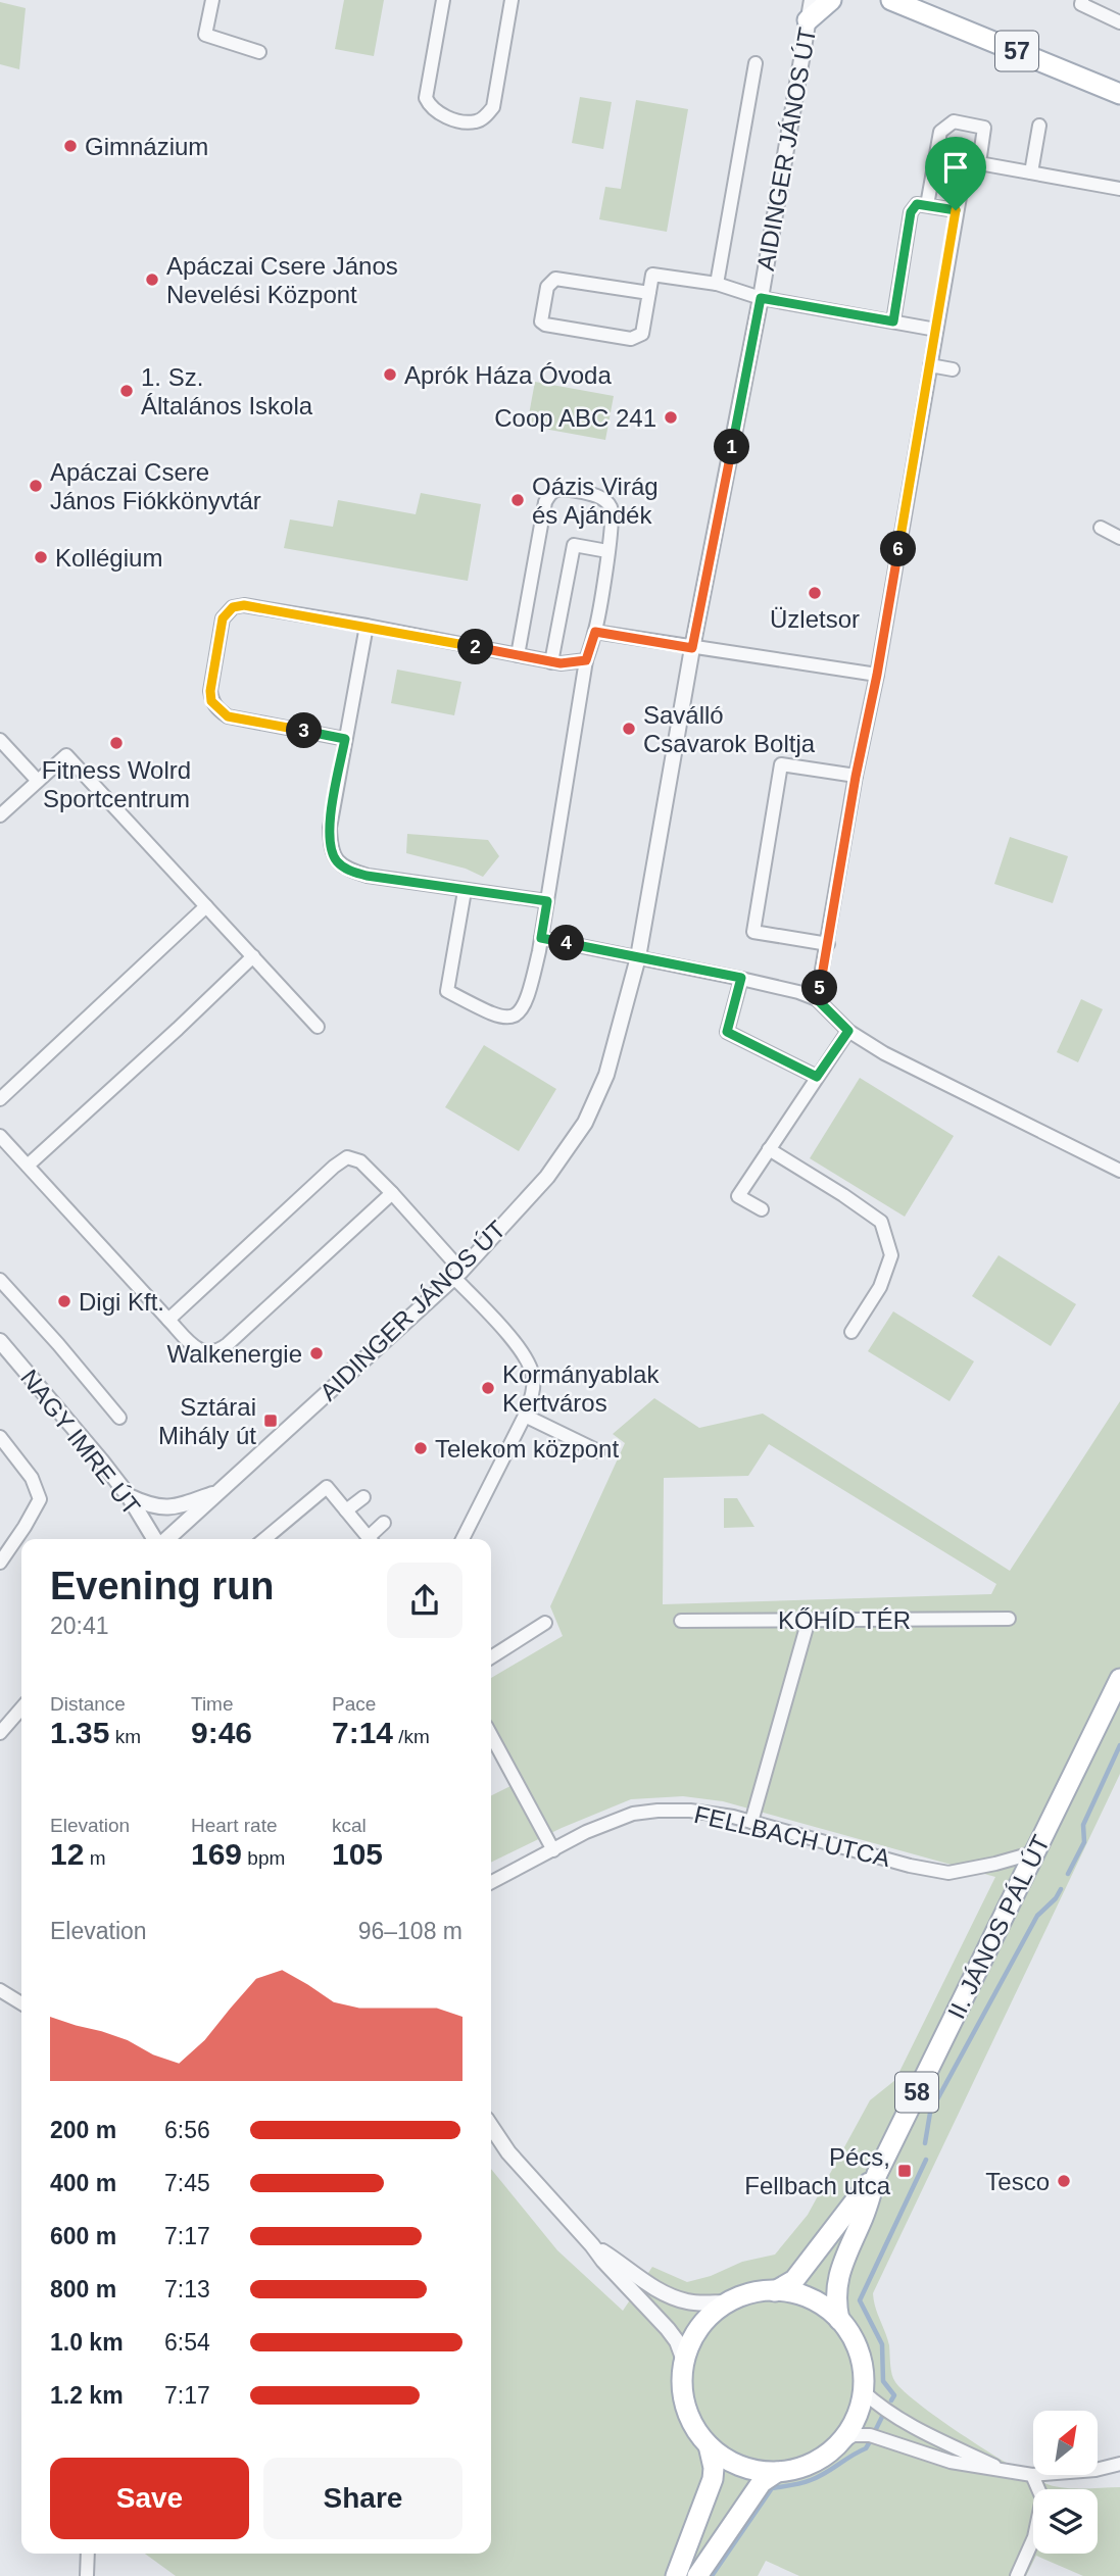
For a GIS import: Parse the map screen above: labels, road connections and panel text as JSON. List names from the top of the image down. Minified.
{"streets":{"main road":["57","II. JÁNOS PÁL ÚT","58"],"street":["AIDINGER JÁNOS ÚT","NAGY IMRE ÚT","KŐHÍD TÉR","FELLBACH UTCA"]},"crossings":[["FELLBACH UTCA","II. JÁNOS PÁL ÚT"],["II. JÁNOS PÁL ÚT","58"]],"places":{"other":["Gimnázium","Apáczai Csere János Nevelési Központ","Aprók Háza Óvoda","1. Sz. Általános Iskola","Coop ABC 241","Apáczai Csere János Fiókkönyvtár","Oázis Virág és Ajándék","Kollégium","Üzletsor","Saválló Csavarok Boltja","Fitness Wolrd Sportcentrum","Digi Kft.","Walkenergie","Kormányablak Kertváros","Telekom központ","Tesco"],"transit":["Sztárai Mihály út","Pécs, Fellbach utca"]},"north":"top right","page":{"pins":["1","6","2","3","4","5"],"heading":["Evening run","20:41"],"stats":[["Distance","1.35 km"],["Time","9:46"],["Pace","7:14 /km"],["Elevation","12 m"],["Heart rate","169 bpm"],["kcal","105"]],"chart":["Elevation","96–108 m"],"list":[{"name":"200 m","note":"6:56"},{"name":"400 m","note":"7:45"},{"name":"600 m","note":"7:17"},{"name":"800 m","note":"7:13"},{"name":"1.0 km","note":"6:54"},{"name":"1.2 km","note":"7:17"}],"buttons":["Save","Share"]}}
